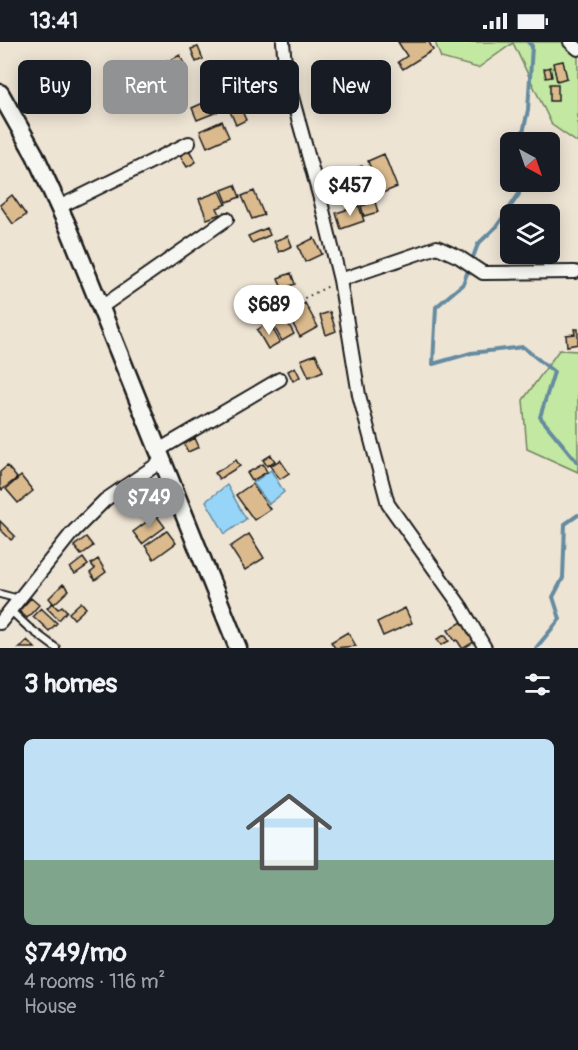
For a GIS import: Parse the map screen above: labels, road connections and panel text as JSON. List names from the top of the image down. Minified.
{"north":"bottom right","page":{"status":"13:41","chip":["Buy","Rent","Filters","New"],"price":["$457","$689","$749"],"heading":"3 homes","list":[{"name":"$749/mo","note":"4 rooms · 116 m² · House"}]}}
